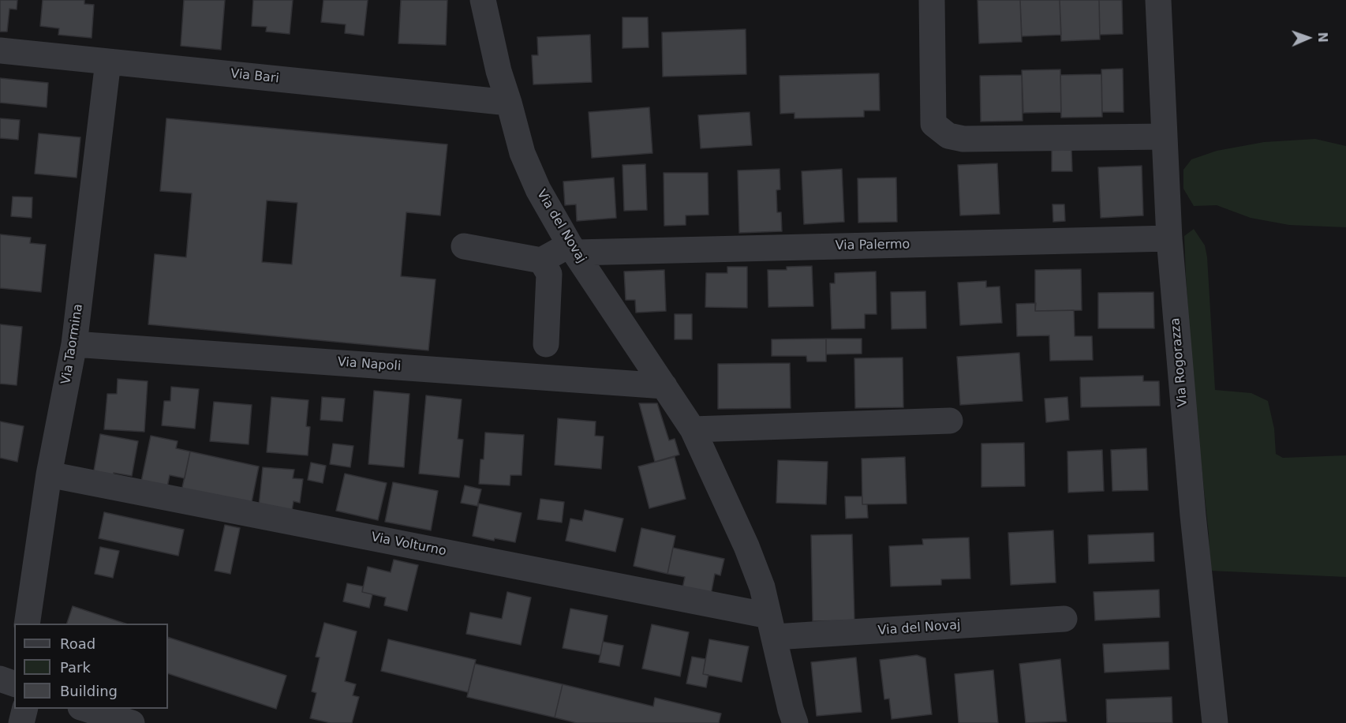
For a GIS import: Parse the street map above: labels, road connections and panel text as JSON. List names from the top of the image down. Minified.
{"streets":{"street":["Via Bari","Via del Novaj","Via Palermo","Via Taormina","Via Rogorazza","Via Napoli","Via Volturno"]},"crossings":[["Via Bari","Via del Novaj"],["Via Bari","Via Taormina"],["Via del Novaj","Via Palermo"],["Via del Novaj","Via Napoli"],["Via del Novaj","Via Volturno"],["Via Palermo","Via Rogorazza"],["Via Taormina","Via Napoli"],["Via Taormina","Via Volturno"]],"legend":["Road","Park","Building"],"north":"right"}
